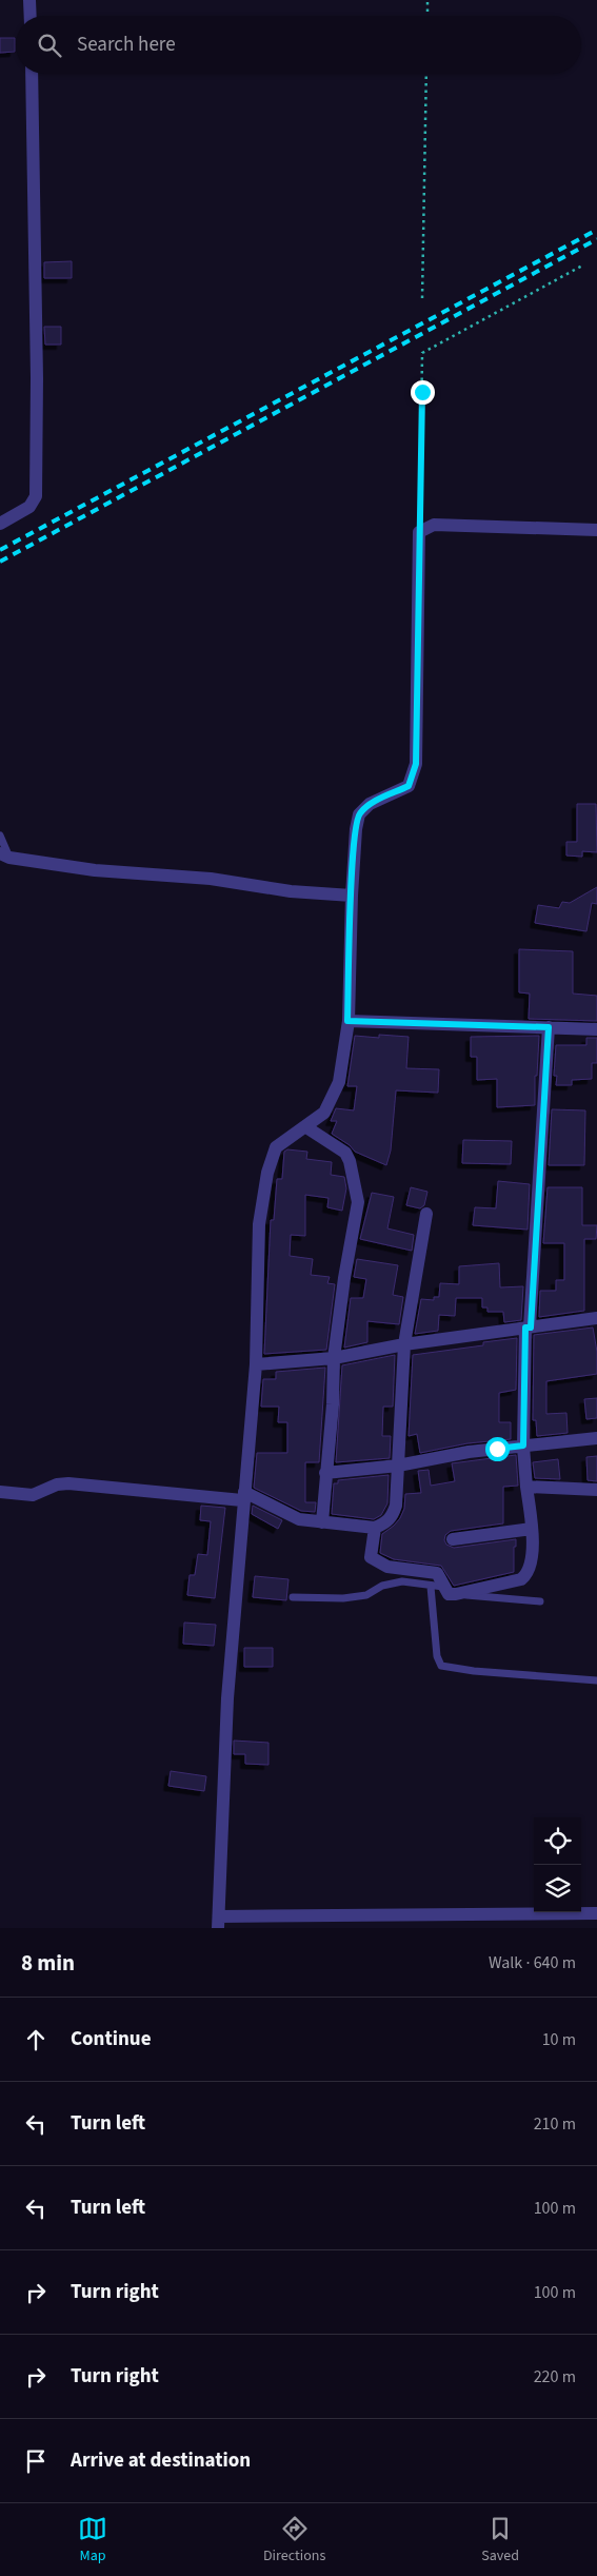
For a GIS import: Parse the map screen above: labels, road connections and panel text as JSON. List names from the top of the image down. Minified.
{"page":{"search":"Search here","heading":["8 min","Walk · 640 m"],"list":[["Continue","10 m"],["Turn left","210 m"],["Turn left","100 m"],["Turn right","100 m"],["Turn right","220 m"],"Arrive at destination"],"nav":["Map","Directions","Saved"]}}
